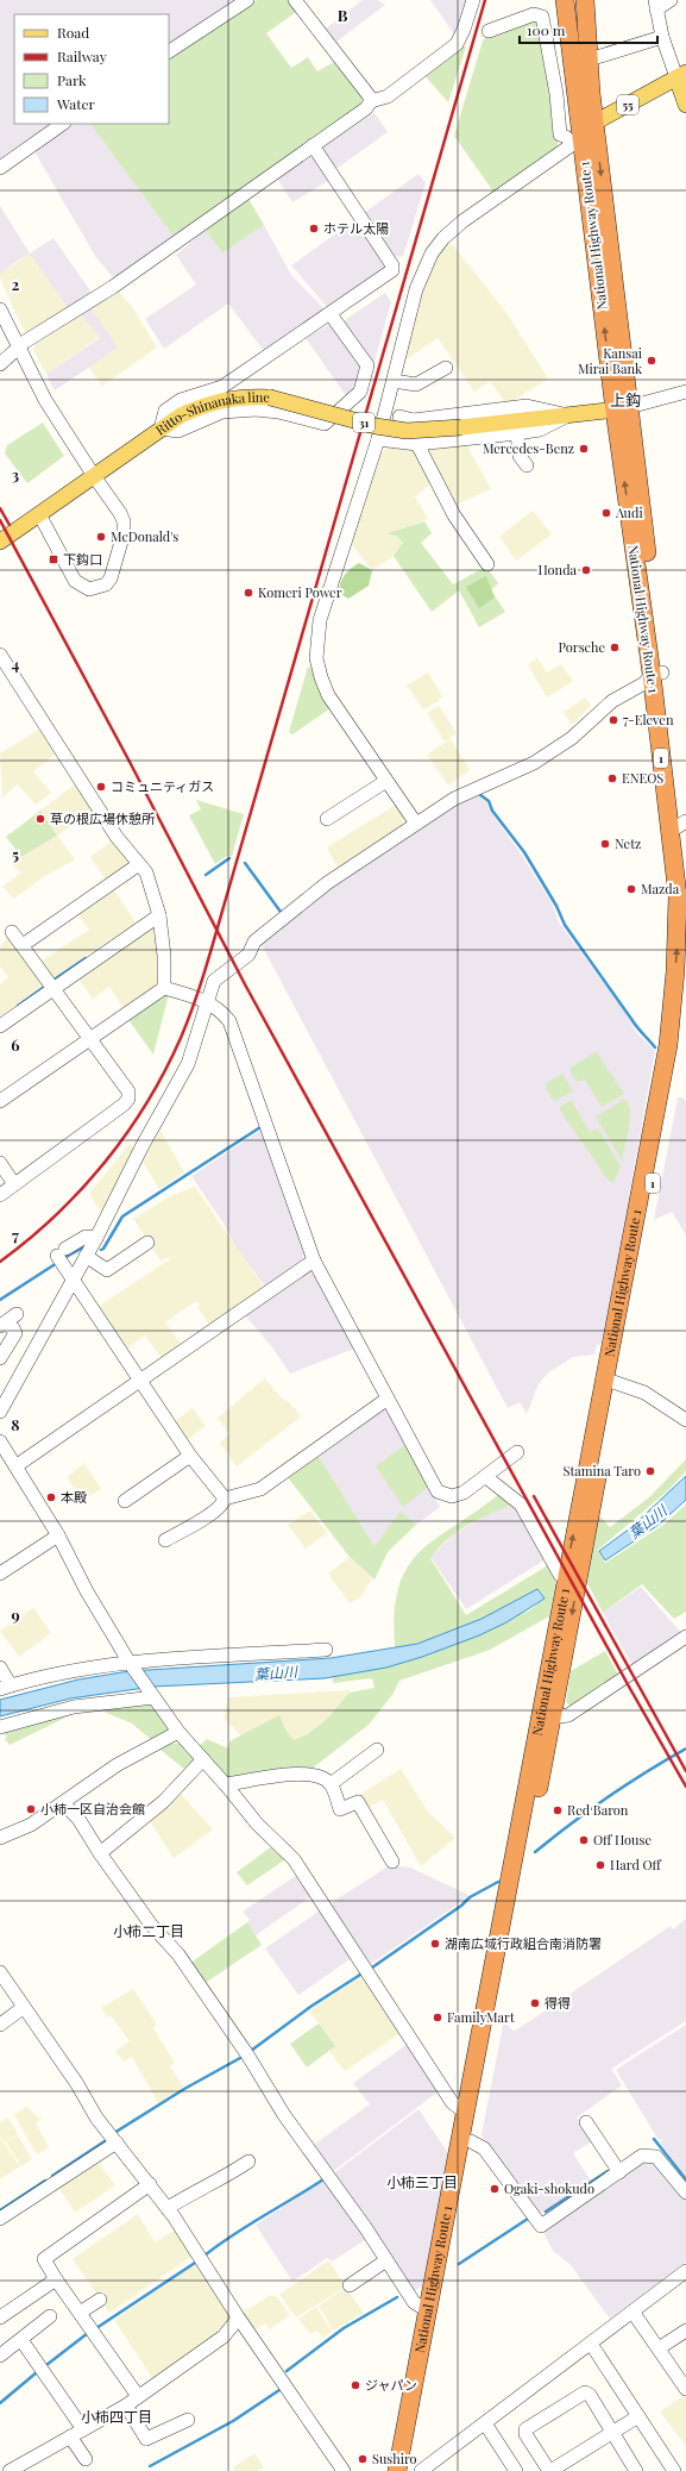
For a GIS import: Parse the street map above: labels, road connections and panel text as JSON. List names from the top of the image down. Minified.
{"streets":{"highway":["National Highway Route 1","1"],"main road":["55","Ritto-Shinanaka line","31"]},"crossings":[["55","National Highway Route 1"],["National Highway Route 1","Ritto-Shinanaka line"]],"districts":["上鈎","小柿二丁目","小柿三丁目","小柿四丁目"],"water":["葉山川"],"places":{"other":["ホテル太陽","Kansai Mirai Bank","Mercedes-Benz","Audi","McDonald's","Honda","Komeri Power","Porsche","7-Eleven","ENEOS","コミュニティガス","草の根広場休憩所","Netz","Mazda","Stamina Taro","本殿","小柿一区自治会館","Red Baron","Off House","Hard Off","湖南広域行政組合南消防署","得得","FamilyMart","Ogaki-shokudo","ジャパン","Sushiro"],"transit":["下鈎口"]},"legend":["Road","Railway","Park","Water"],"scale_bar":"100 m","grid":{"columns":["B"],"rows":["2","3","4","5","6","7","8","9"]}}
